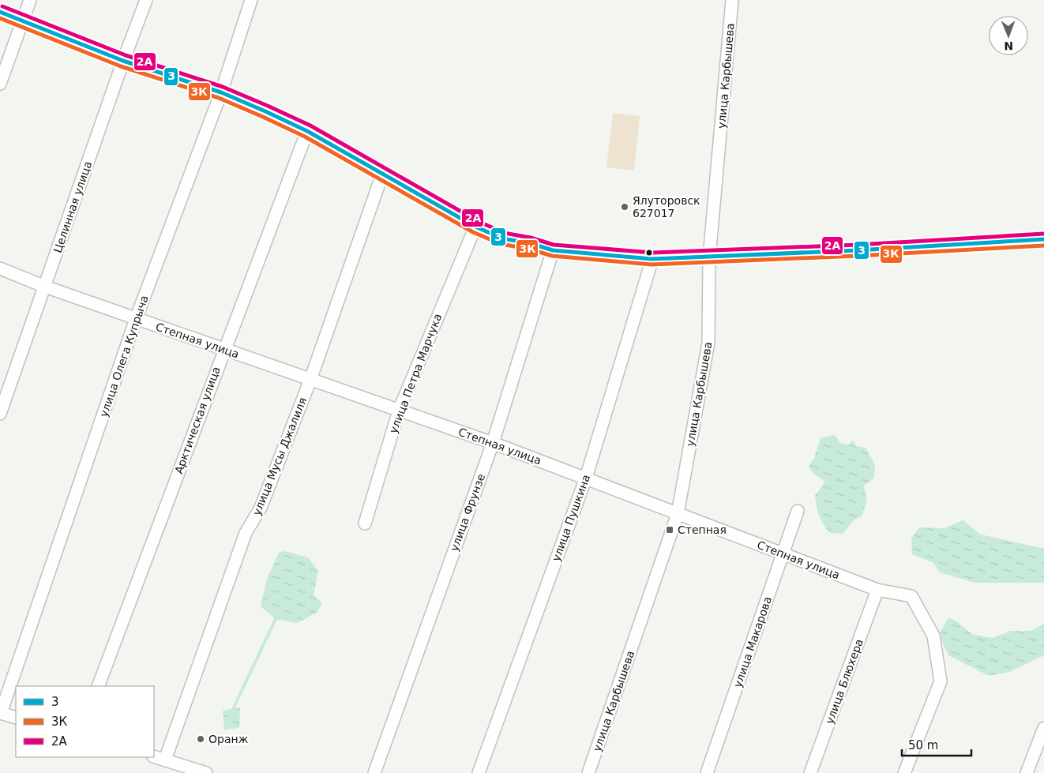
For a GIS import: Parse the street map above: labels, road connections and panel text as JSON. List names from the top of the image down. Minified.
{"streets":{"street":["улица Карбышева","Целинная улица","Степная улица","улица Олега Купрыча","улица Петра Марчука","Арктическая улица","улица Мусы Джалиля","улица Фрунзе","улица Пушкина","улица Макарова","улица Блюхера"]},"crossings":[["улица Карбышева","Степная улица"],["Целинная улица","Степная улица"],["Степная улица","улица Олега Купрыча"],["Степная улица","улица Петра Марчука"],["Степная улица","Арктическая улица"],["Степная улица","улица Мусы Джалиля"],["Степная улица","улица Фрунзе"],["Степная улица","улица Пушкина"],["Степная улица","улица Макарова"],["Степная улица","улица Блюхера"]],"places":{"other":["Ялуторовск 627017","Оранж"],"transit":["Степная"]},"lines":["transit line 2А","transit line 3","transit line 3К"],"legend":["3","3К","2А"],"scale_bar":"50 m","north":"bottom"}
